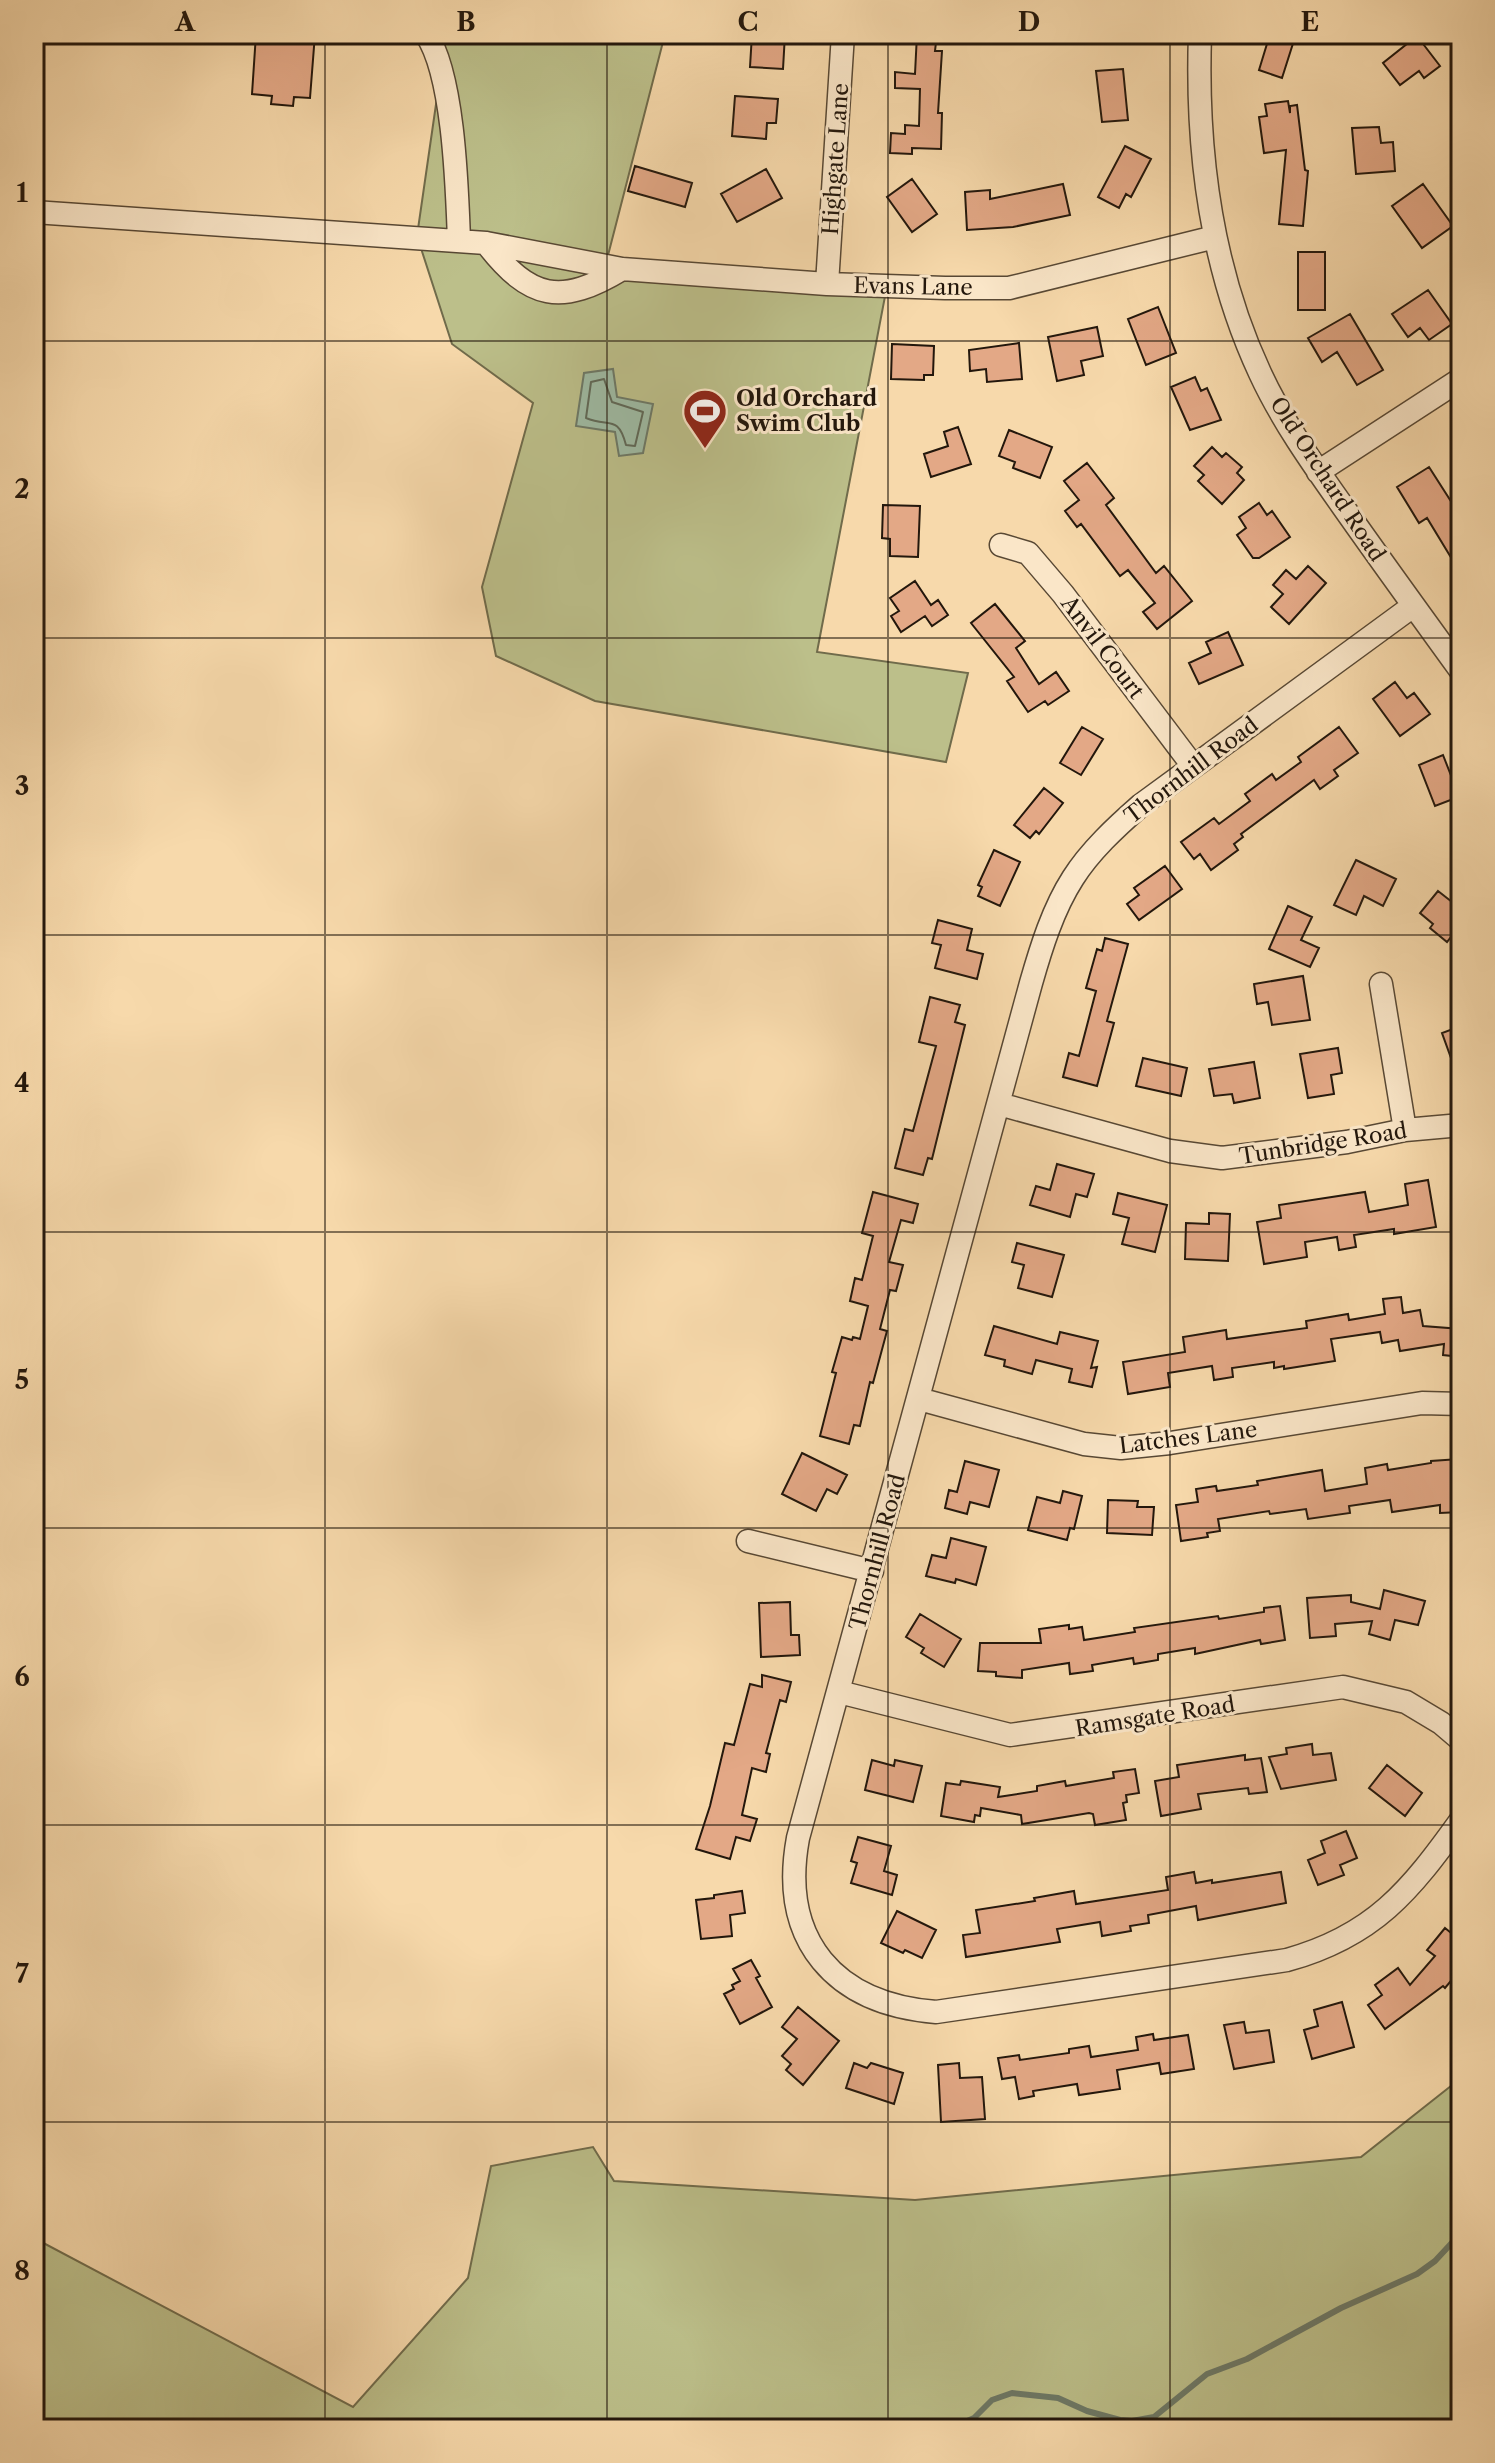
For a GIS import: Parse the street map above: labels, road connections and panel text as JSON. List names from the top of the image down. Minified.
{"streets":{"street":["Highgate Lane","Evans Lane","Old Orchard Road","Anvil Court","Thornhill Road","Tunbridge Road","Latches Lane","Ramsgate Road"]},"crossings":[["Highgate Lane","Evans Lane"],["Evans Lane","Old Orchard Road"],["Old Orchard Road","Thornhill Road"],["Anvil Court","Thornhill Road"],["Thornhill Road","Tunbridge Road"],["Thornhill Road","Latches Lane"],["Thornhill Road","Ramsgate Road"]],"places":{"sports":["Old Orchard Swim Club"]},"grid":{"columns":["A","B","C","D","E"],"rows":["1","2","3","4","5","6","7","8"]}}
